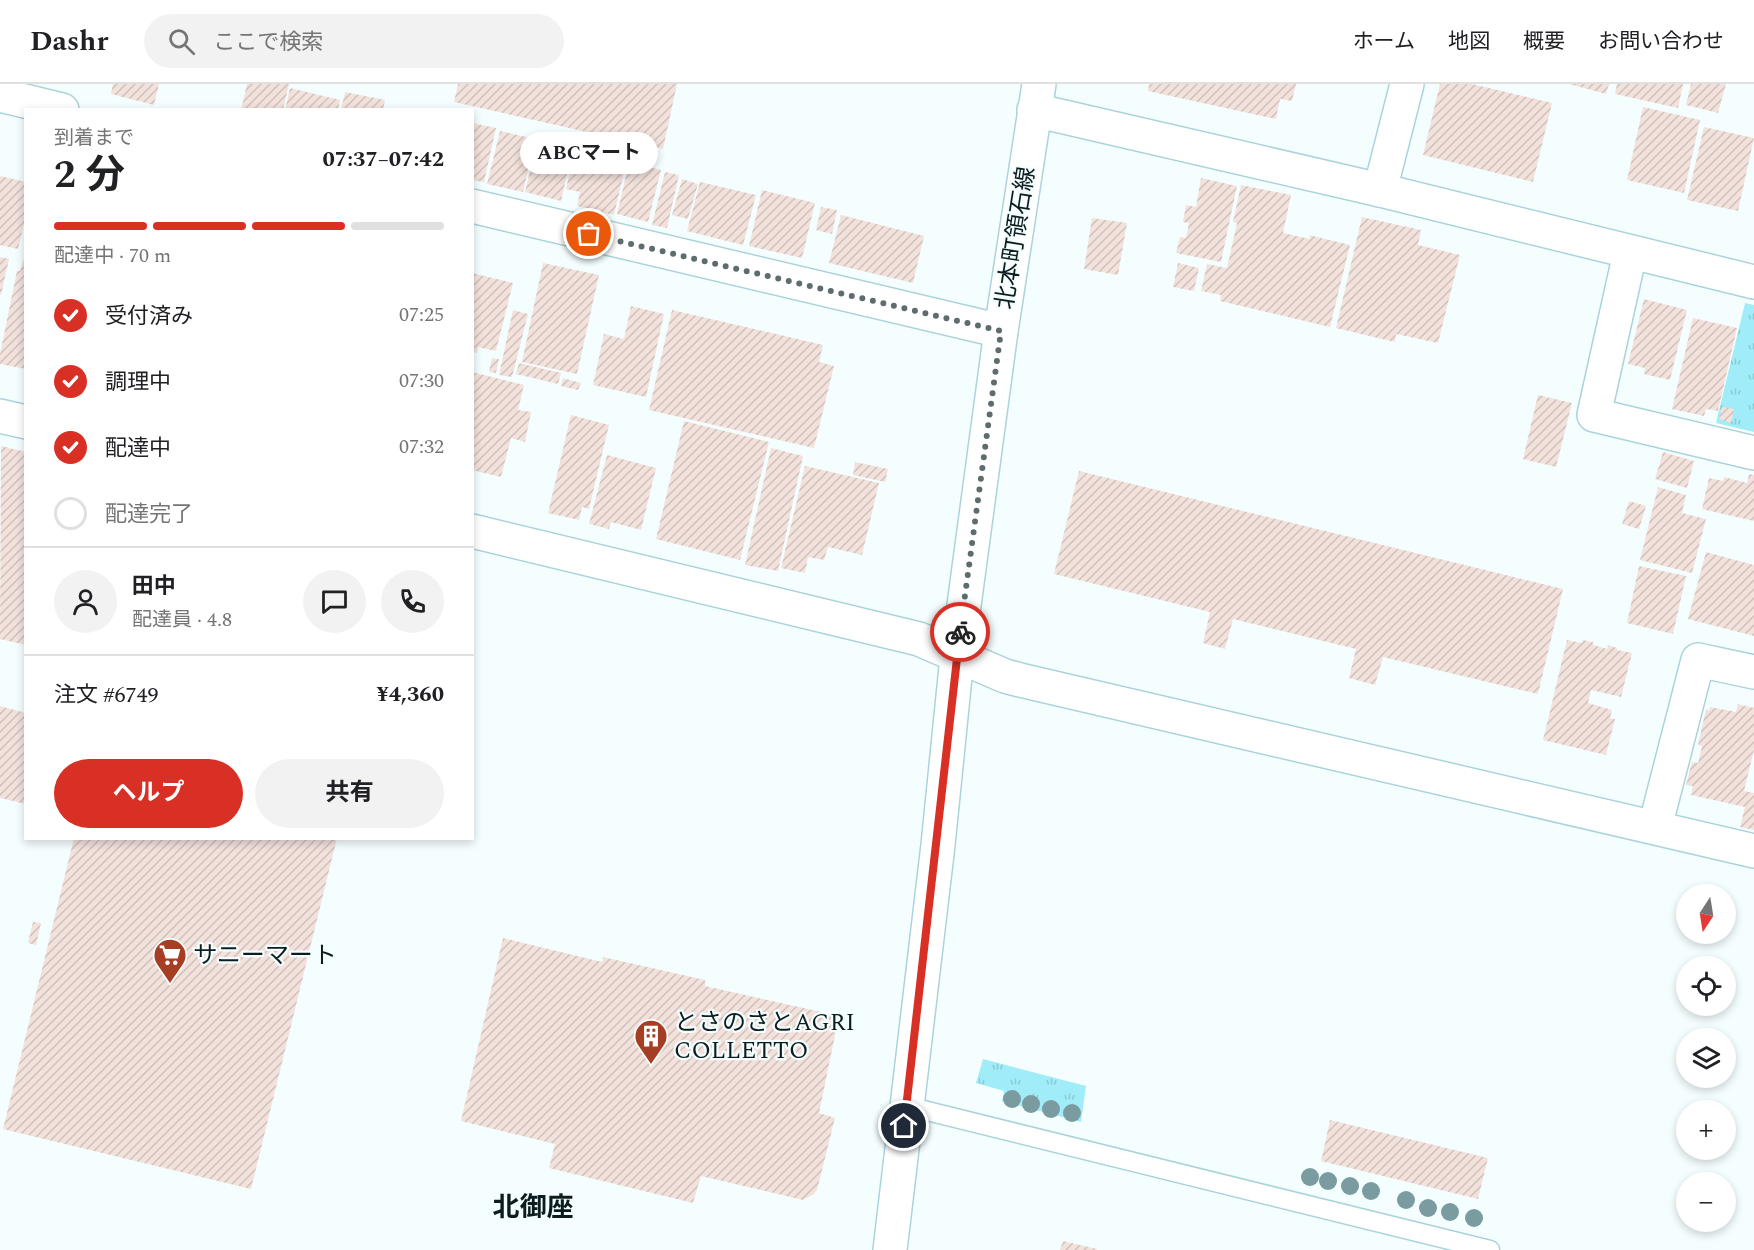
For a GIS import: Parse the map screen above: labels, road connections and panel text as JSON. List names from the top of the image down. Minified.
{"streets":{"street":["北本町領石線"]},"districts":["北御座"],"places":{"other":["ABCマート"],"supermarket":["サニーマート"],"building":["とさのさとAGRI COLLETTO"]},"north":"bottom","page":{"header":"Dashr","search":"ここで検索","nav":["ホーム","地図","概要","お問い合わせ"],"heading":["2 分","到着まで","07:37–07:42"],"panel":["田中","配達員 · 4.8","注文 #6749","¥4,360"],"bubble":"ABCマート","bar":"配達中 · 70 m","list":[["受付済み","07:25"],["調理中","07:30"],["配達中","07:32"],"配達完了"],"buttons":["ヘルプ","共有"],"map_buttons":["+","−"]}}
